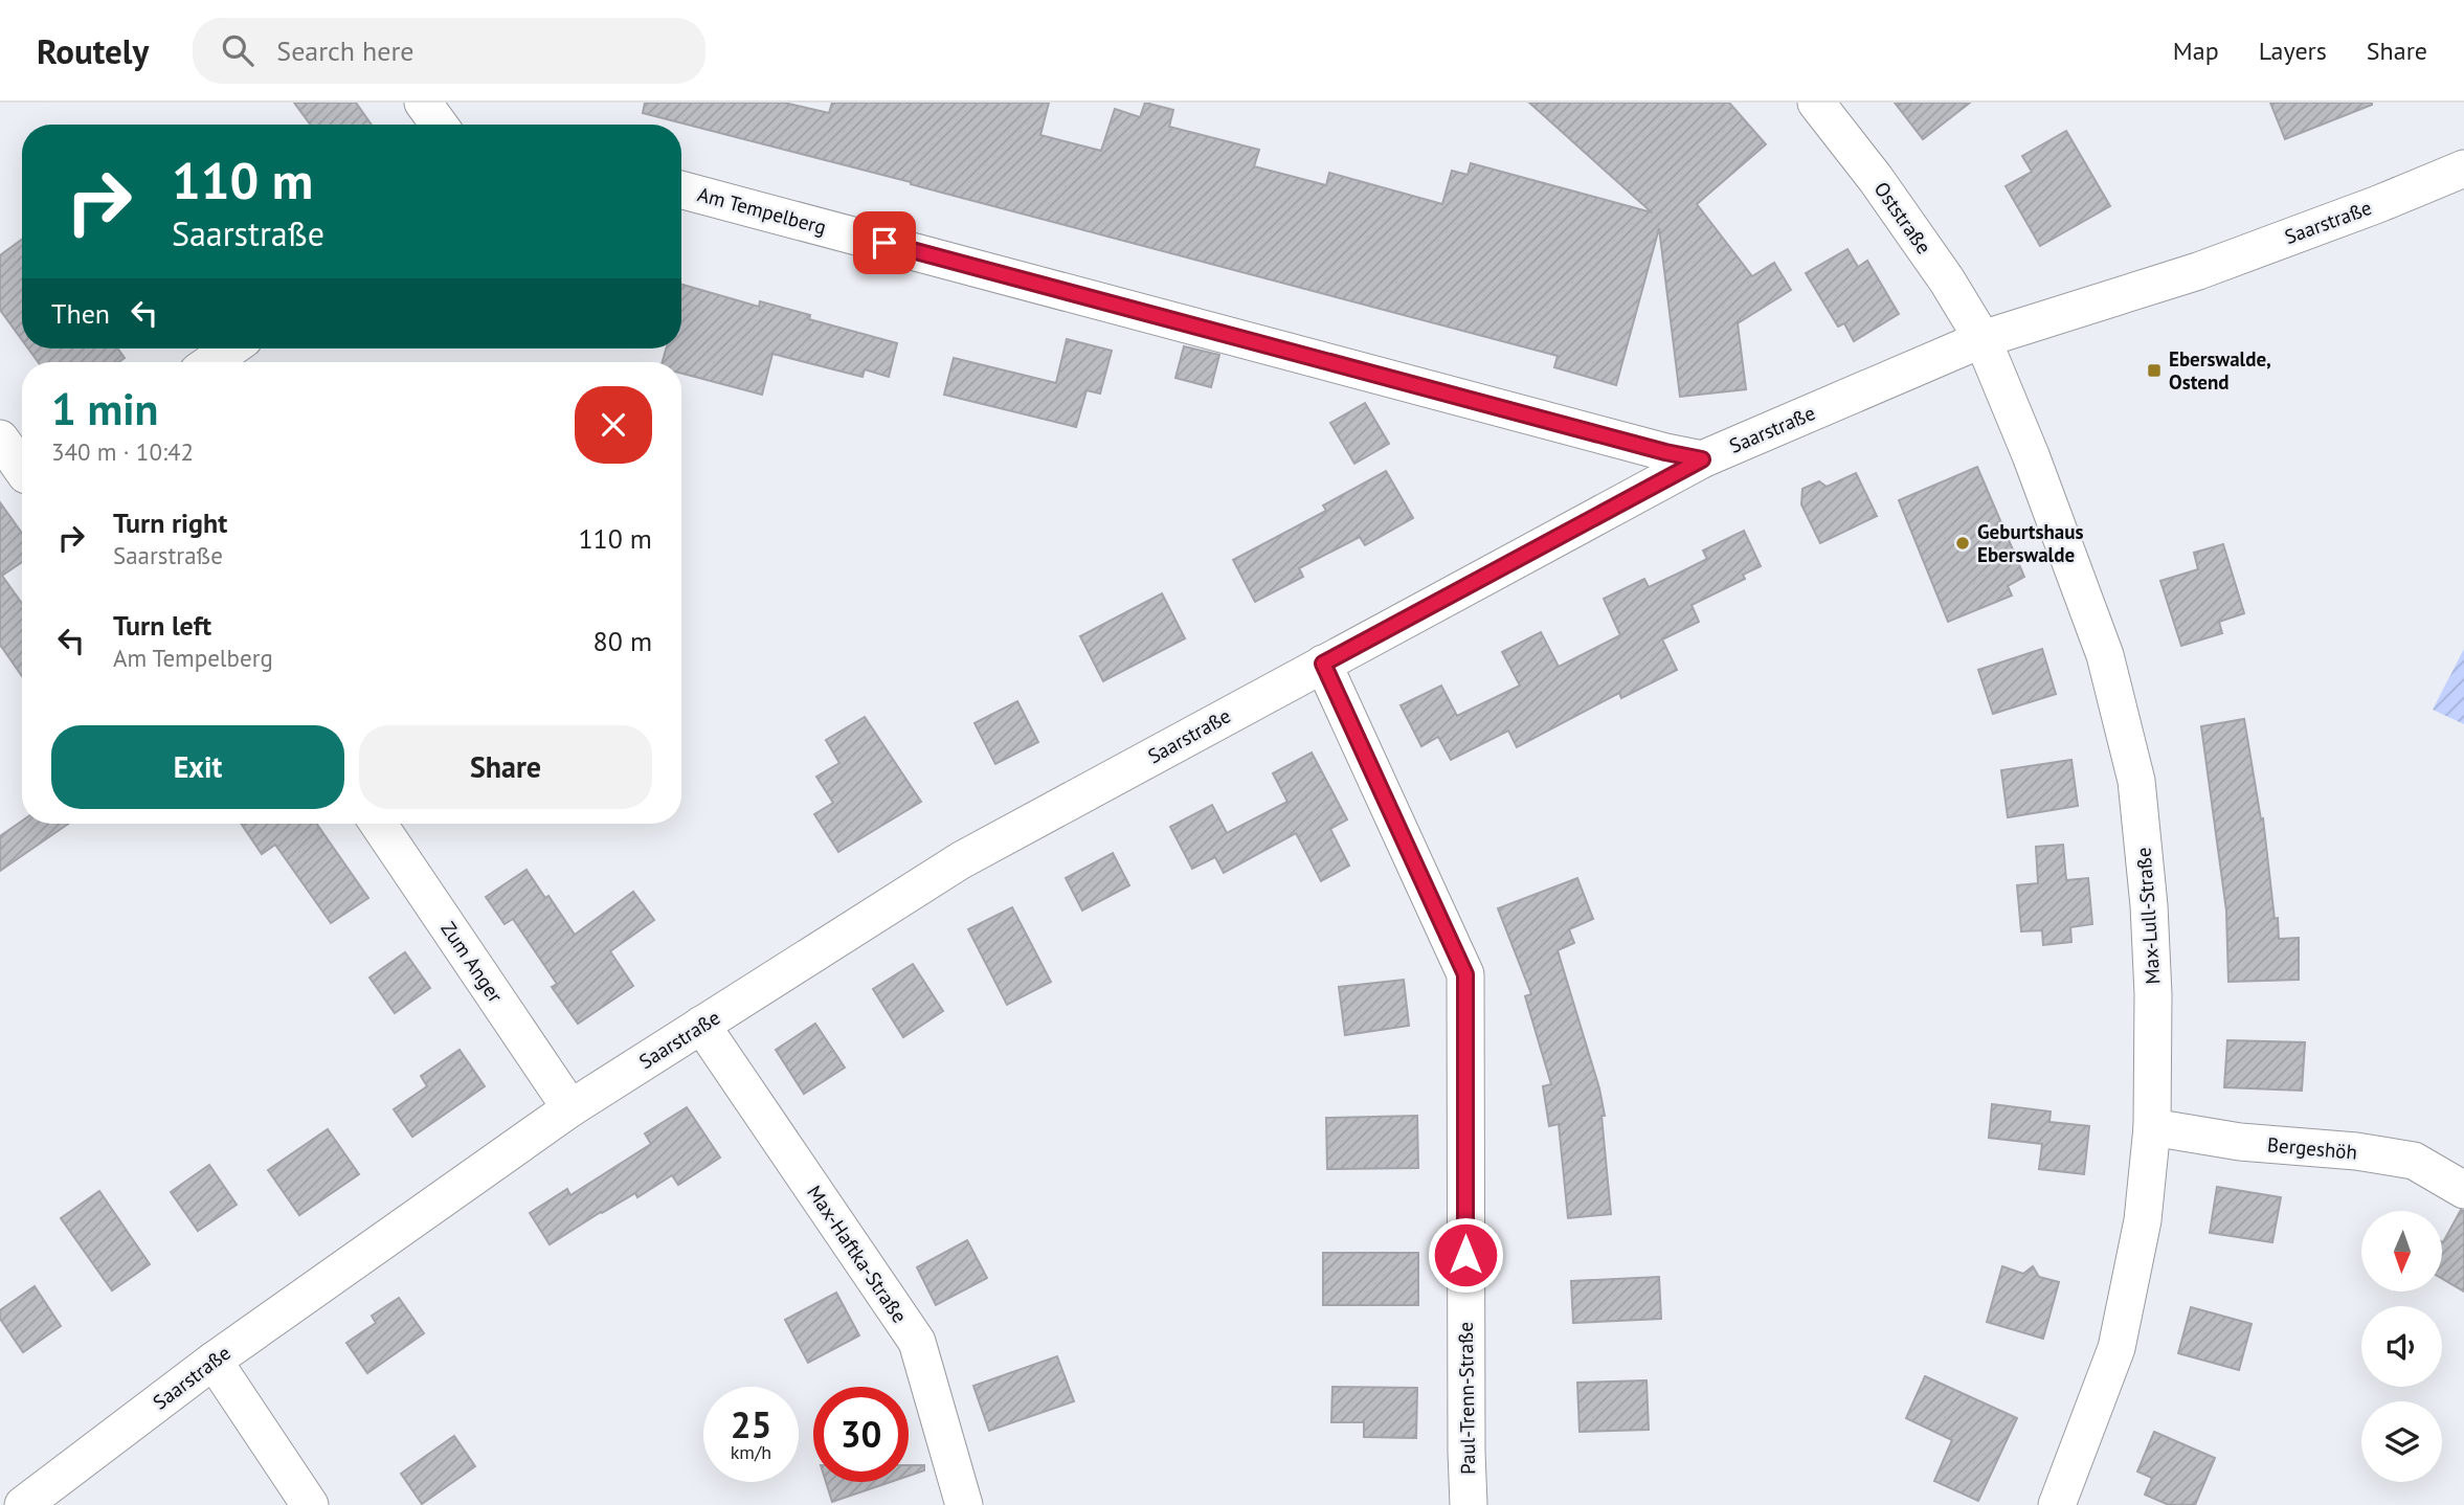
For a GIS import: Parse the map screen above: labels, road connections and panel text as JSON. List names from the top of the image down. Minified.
{"streets":{"street":["Am Tempelberg","Oststraße","Saarstraße","Max-Lull-Straße","Zum Anger","Bergeshöh","Max-Haftka-Straße","Paul-Trenn-Straße"]},"crossings":[["Am Tempelberg","Saarstraße"],["Oststraße","Saarstraße"],["Oststraße","Max-Lull-Straße"],["Saarstraße","Max-Lull-Straße"],["Saarstraße","Zum Anger"],["Saarstraße","Max-Haftka-Straße"],["Saarstraße","Paul-Trenn-Straße"],["Max-Lull-Straße","Bergeshöh"]],"places":{"transit":["Eberswalde, Ostend"],"other":["Geburtshaus Eberswalde"]},"north":"bottom","page":{"header":"Routely","search":"Search here","nav":["Map","Layers","Share"],"turn":["110 m","Saarstraße"],"then":"Then","heading":["1 min","340 m · 10:42"],"list":[{"name":"Turn right","note":"Saarstraße","value":"110 m"},{"name":"Turn left","note":"Am Tempelberg","value":"80 m"}],"buttons":["Exit","Share"],"speed":"25 km/h","limit":"30"}}
